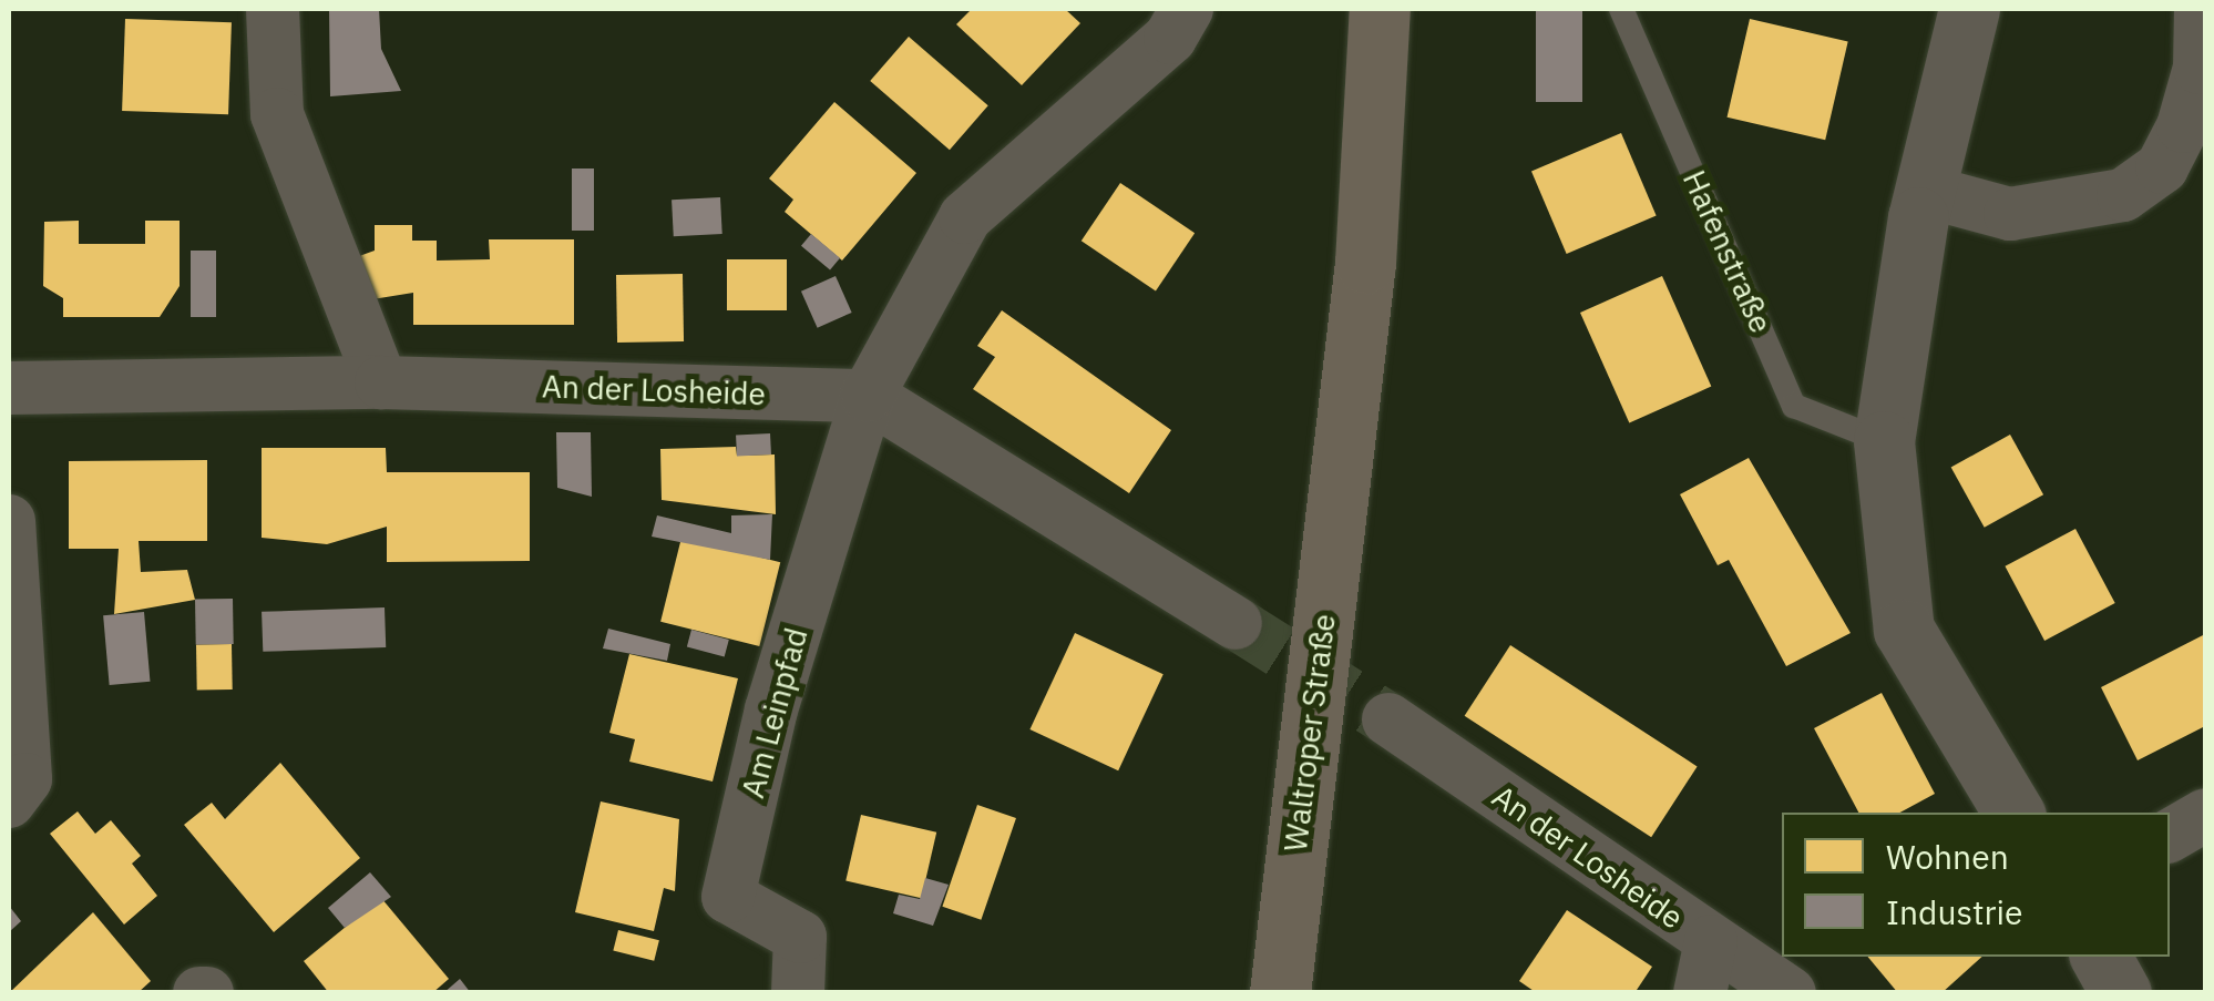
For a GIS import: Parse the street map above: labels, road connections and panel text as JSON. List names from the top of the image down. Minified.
{"streets":{"main road":["Waltroper Straße"],"street":["An der Losheide","Am Leinpfad"],"lane":["Hafenstraße"]},"crossings":[["An der Losheide","Am Leinpfad"]],"legend":["Wohnen","Industrie"]}
